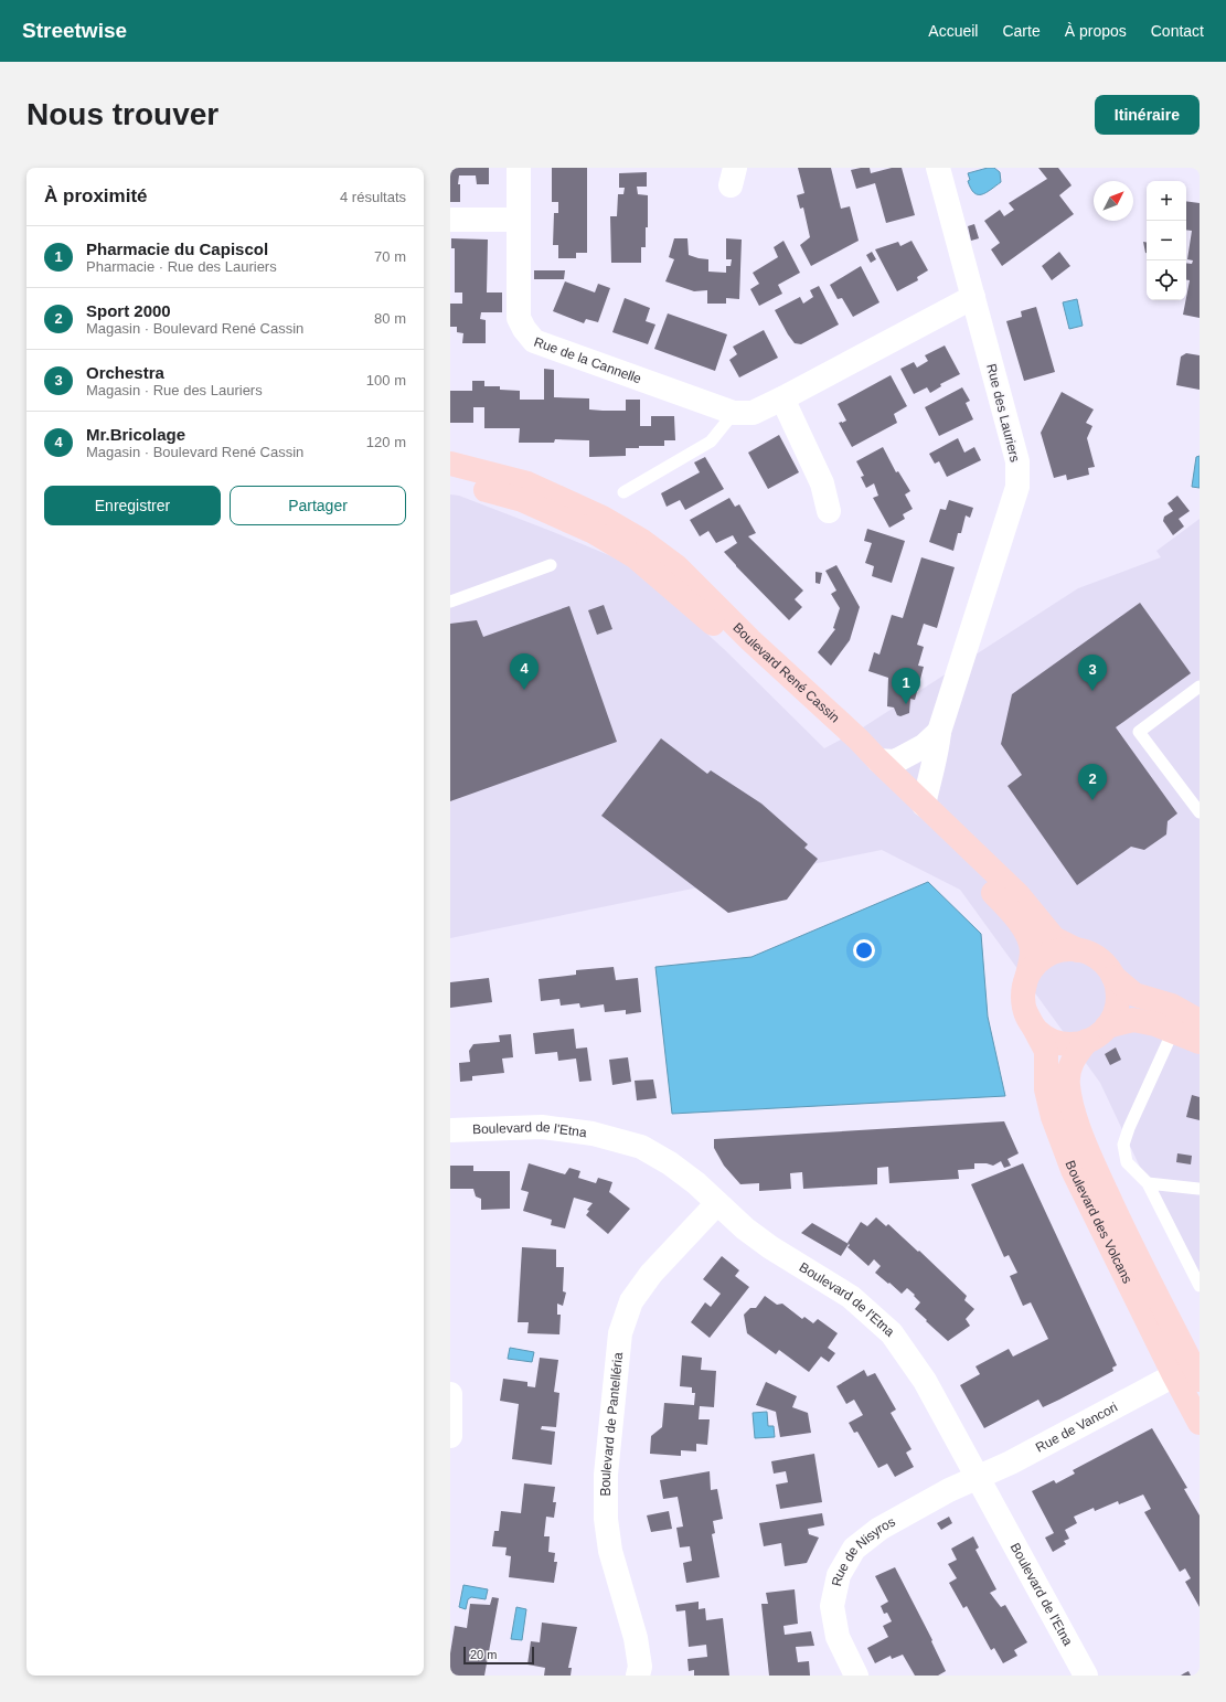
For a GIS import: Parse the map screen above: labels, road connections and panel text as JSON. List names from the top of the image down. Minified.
{"streets":{"street":["Rue de la Cannelle","Rue des Lauriers","Boulevard René Cassin","Boulevard de l'Etna","Boulevard des Volcans","Boulevard de Pantelléria","Rue de Vancori","Rue de Nisyros"]},"crossings":[["Rue de la Cannelle","Rue des Lauriers"],["Rue des Lauriers","Boulevard René Cassin"],["Boulevard René Cassin","Boulevard des Volcans"],["Boulevard de l'Etna","Boulevard de Pantelléria"],["Boulevard de l'Etna","Rue de Vancori"],["Boulevard de l'Etna","Rue de Nisyros"],["Boulevard des Volcans","Rue de Vancori"],["Rue de Vancori","Rue de Nisyros"]],"scale_bar":"20 m","north":"top right","page":{"header":"Streetwise","nav":["Accueil","Carte","À propos","Contact"],"buttons":["Itinéraire",["Enregistrer","Partager"]],"title":"Nous trouver","heading":["À proximité","4 résultats"],"map_buttons":["+","−"],"list":[{"mark":"1","name":"Pharmacie du Capiscol","note":"Pharmacie · Rue des Lauriers","value":"70 m"},{"mark":"2","name":"Sport 2000","note":"Magasin · Boulevard René Cassin","value":"80 m"},{"mark":"3","name":"Orchestra","note":"Magasin · Rue des Lauriers","value":"100 m"},{"mark":"4","name":"Mr.Bricolage","note":"Magasin · Boulevard René Cassin","value":"120 m"}],"pins":["4","3","1","2"],"scale":"20 m"}}
